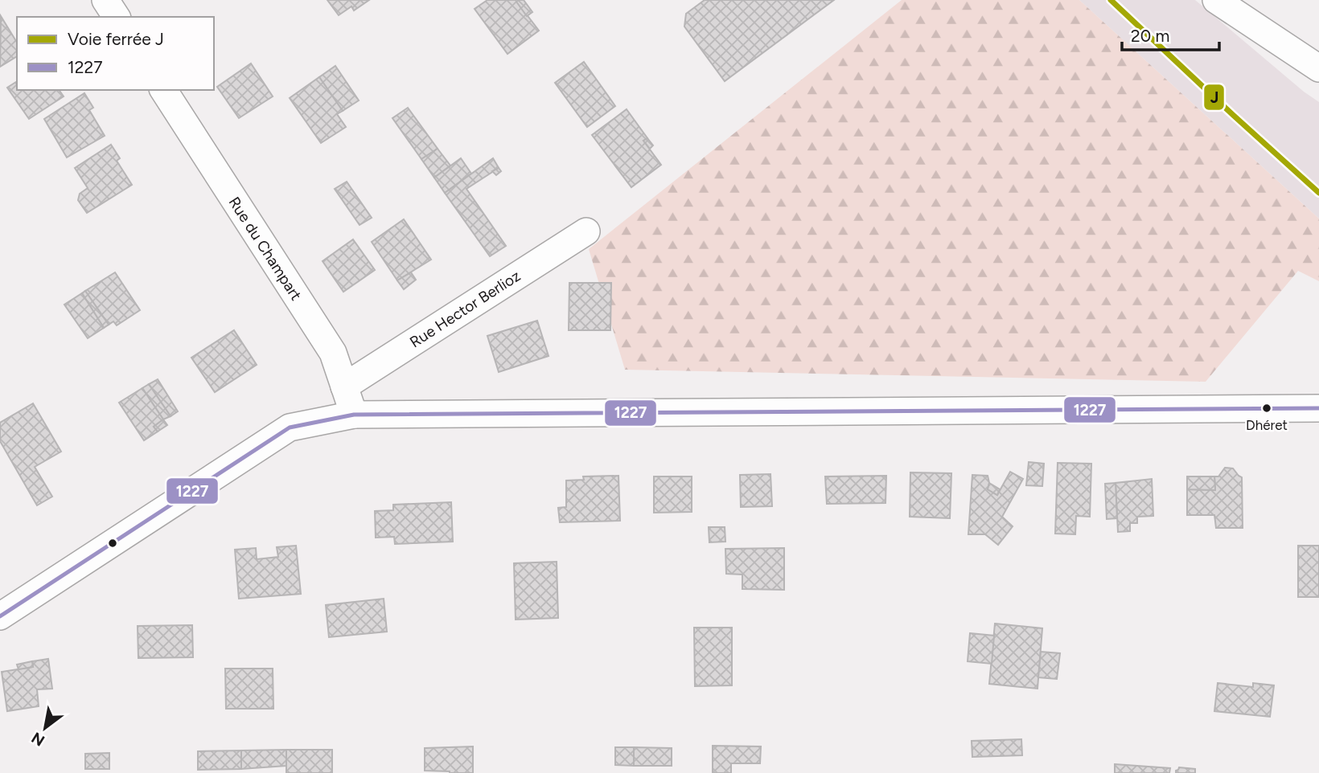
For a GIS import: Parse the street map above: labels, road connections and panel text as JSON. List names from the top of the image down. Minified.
{"streets":{"street":["Rue du Champart","Rue Hector Berlioz"]},"crossings":[["Rue du Champart","Rue Hector Berlioz"]],"places":["Dhéret"],"lines":["rail line J","transit line 1227"],"legend":["Voie ferrée J","1227"],"scale_bar":"20 m","north":"bottom left"}
